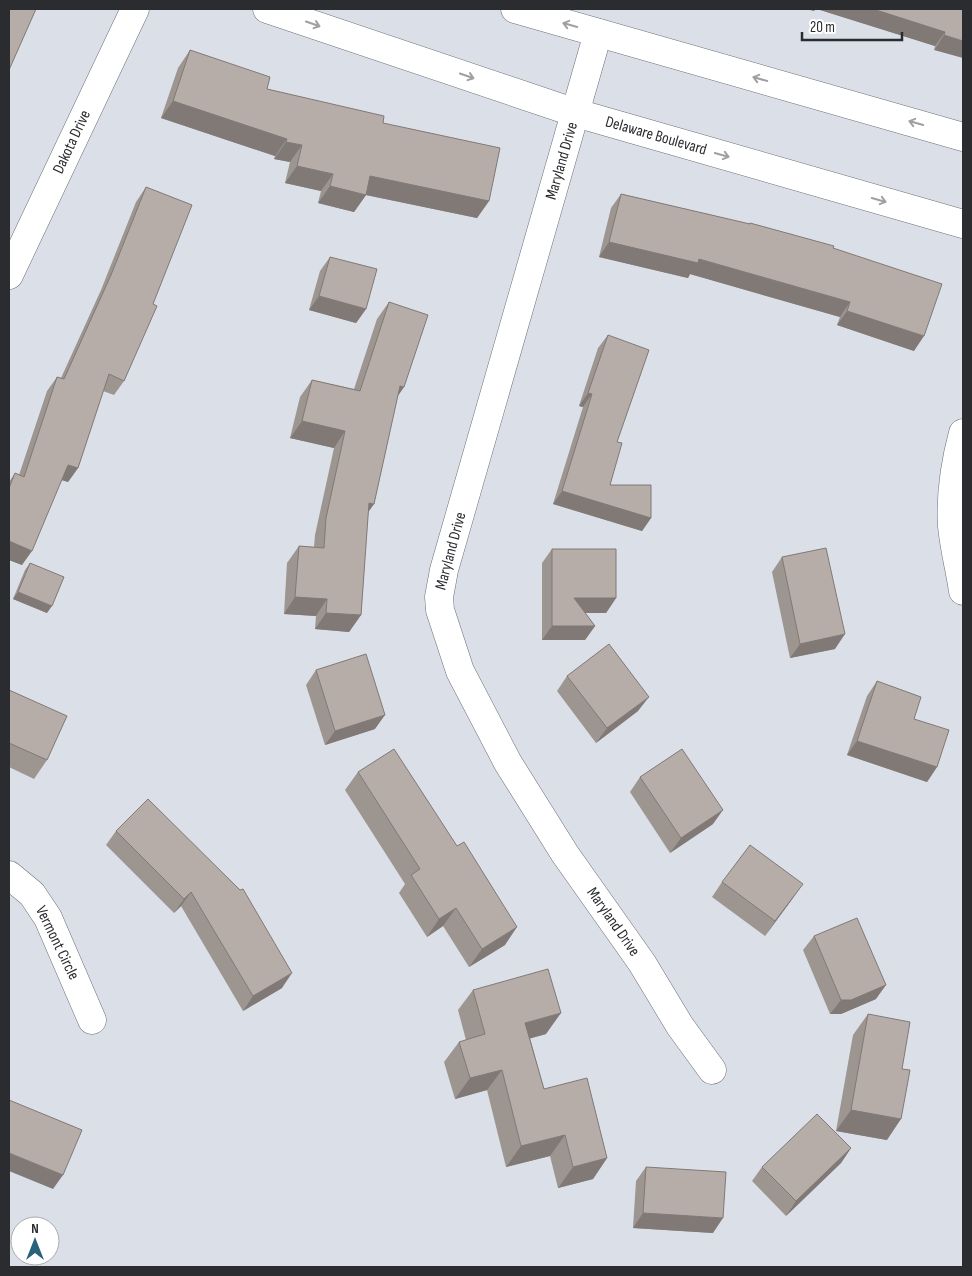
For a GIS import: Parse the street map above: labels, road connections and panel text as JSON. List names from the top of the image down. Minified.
{"streets":{"street":["Delaware Boulevard","Dakota Drive","Maryland Drive","Vermont Circle"]},"crossings":[["Delaware Boulevard","Maryland Drive"]],"scale_bar":"20 m","north":"top"}
